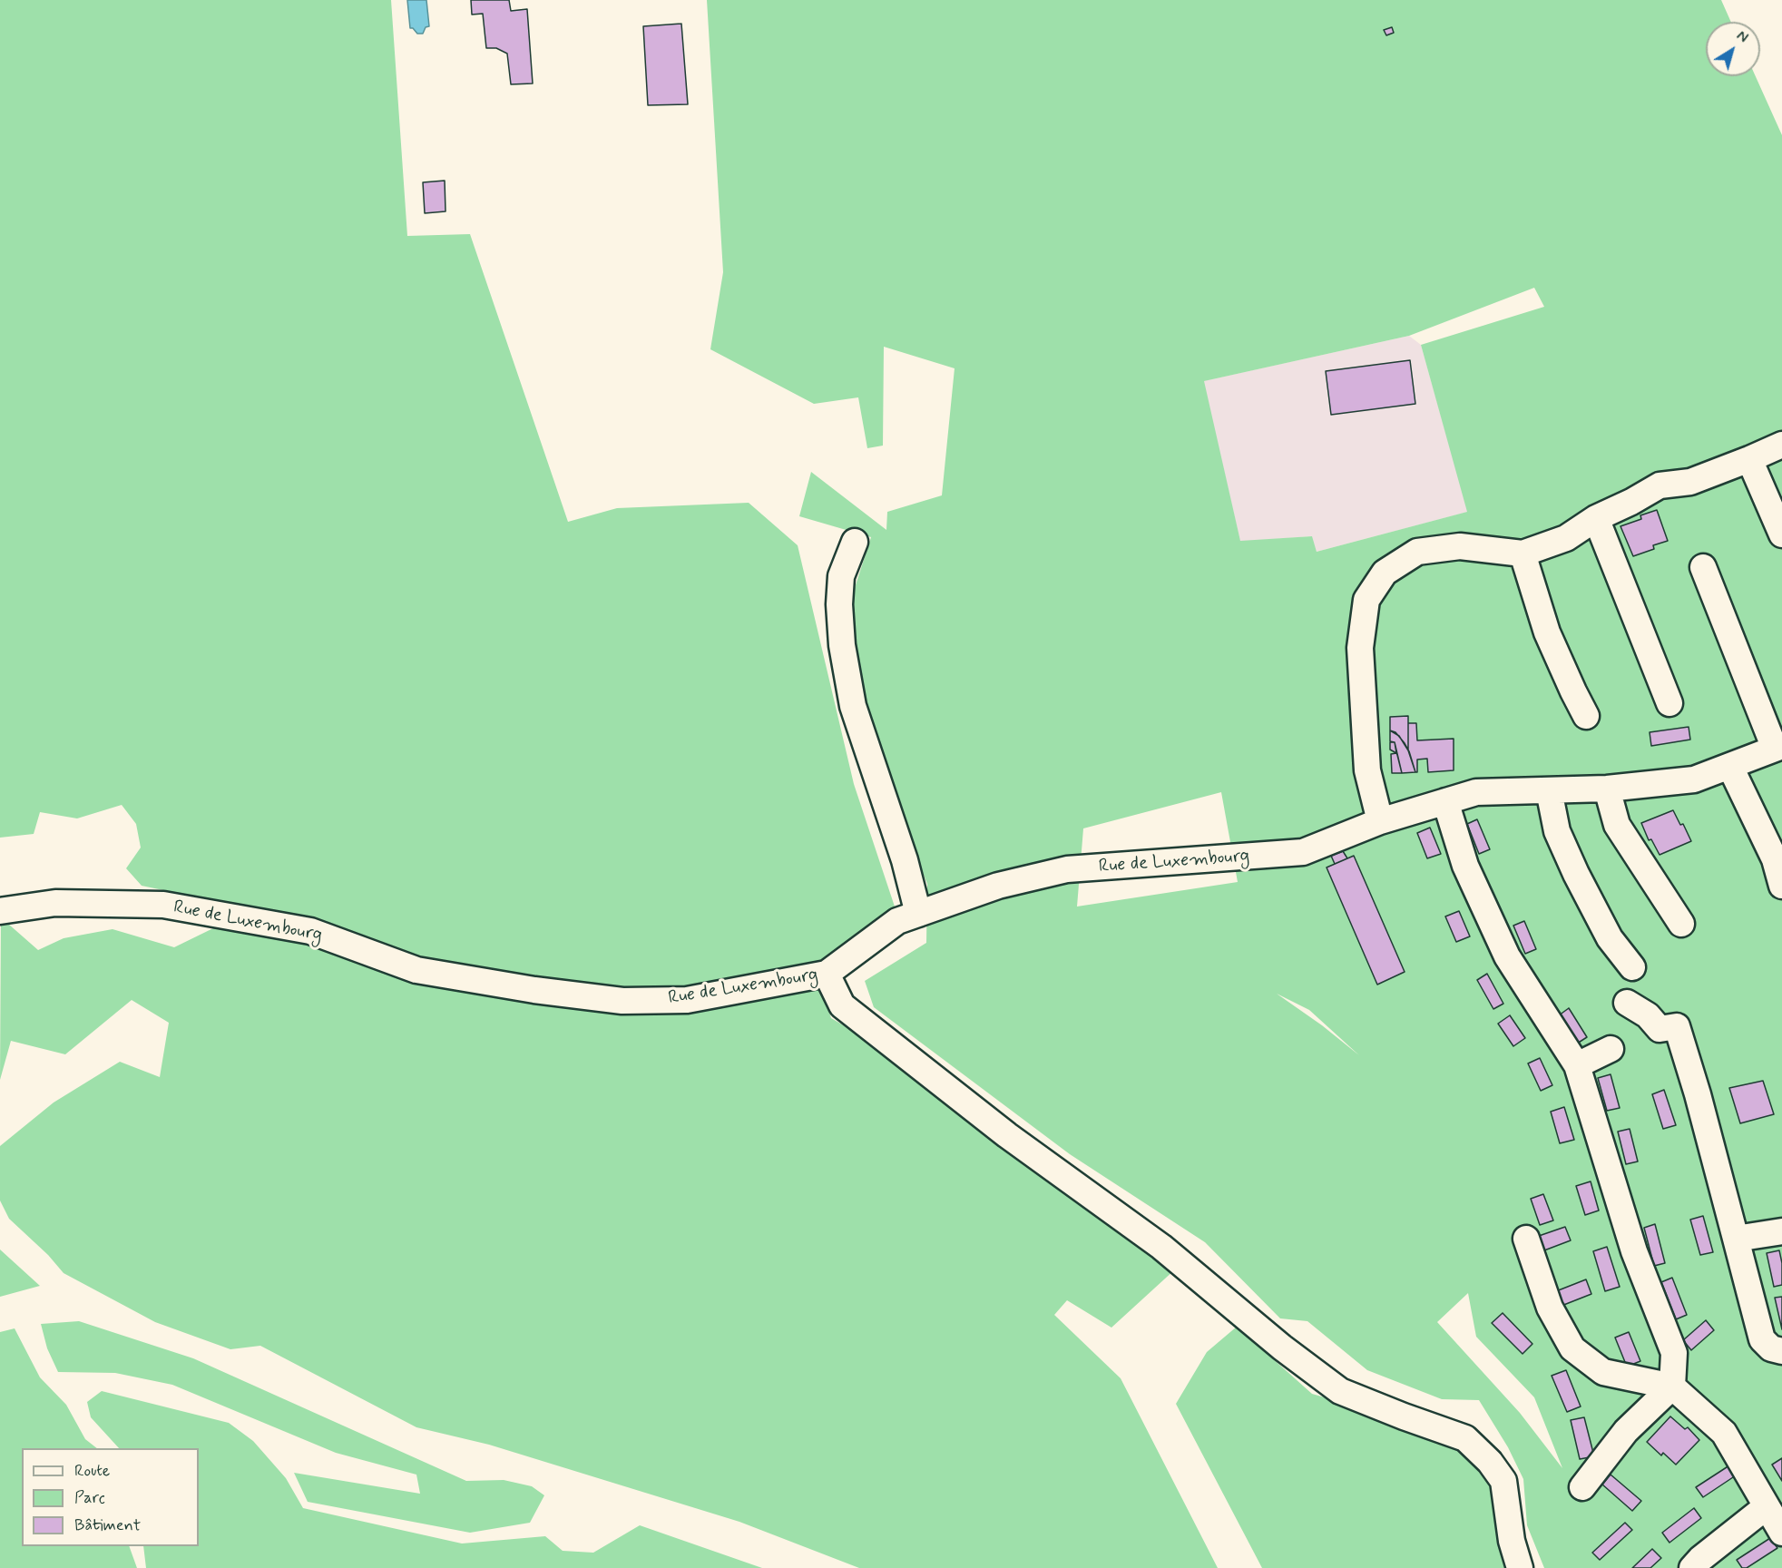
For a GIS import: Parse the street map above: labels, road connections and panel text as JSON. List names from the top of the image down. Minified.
{"streets":{"street":["Rue de Luxembourg"]},"legend":["Route","Parc","Bâtiment"],"north":"top right"}
